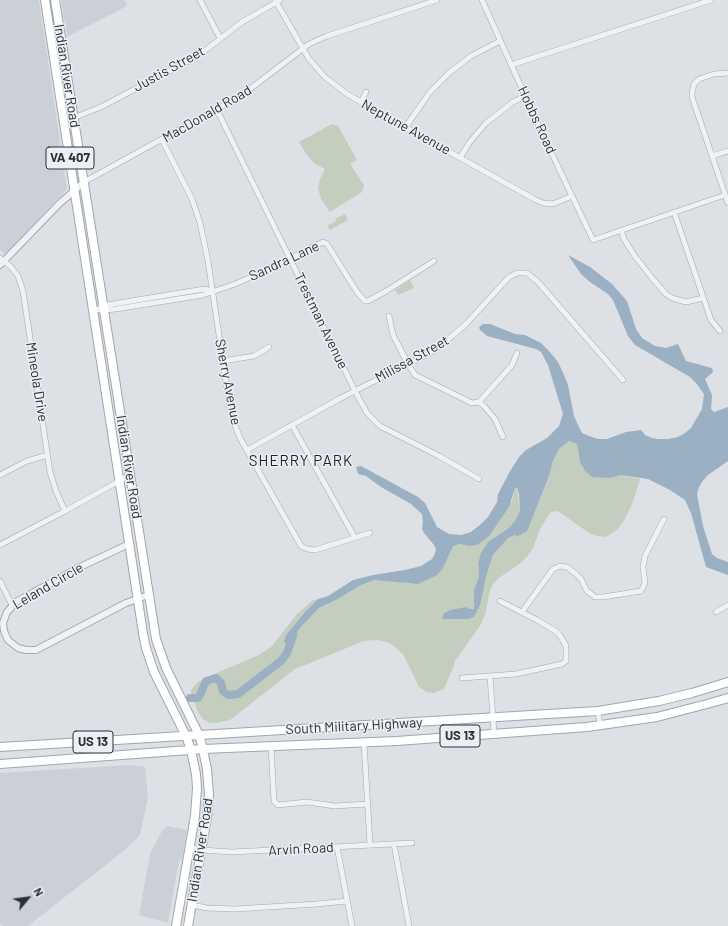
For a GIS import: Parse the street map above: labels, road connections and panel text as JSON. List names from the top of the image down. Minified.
{"streets":{"main road":["Indian River Road","VA 407","South Military Highway","US 13"],"street":["Justis Street","MacDonald Road","Hobbs Road","Neptune Avenue","Sandra Lane","Trestman Avenue","Milissa Street","Mineola Drive","Sherry Avenue","Leland Circle","Arvin Road"]},"crossings":[["Justis Street","Indian River Road"],["Justis Street","Neptune Avenue"],["Indian River Road","MacDonald Road"],["Indian River Road","Sandra Lane"],["Indian River Road","Leland Circle"],["Indian River Road","South Military Highway"],["Indian River Road","Arvin Road"],["MacDonald Road","Neptune Avenue"],["MacDonald Road","Trestman Avenue"],["MacDonald Road","Mineola Drive"],["MacDonald Road","Sherry Avenue"],["Hobbs Road","Neptune Avenue"],["Sandra Lane","Trestman Avenue"],["Sandra Lane","Sherry Avenue"],["Trestman Avenue","Milissa Street"],["Milissa Street","Sherry Avenue"]],"districts":["SHERRY PARK"],"north":"top right"}
